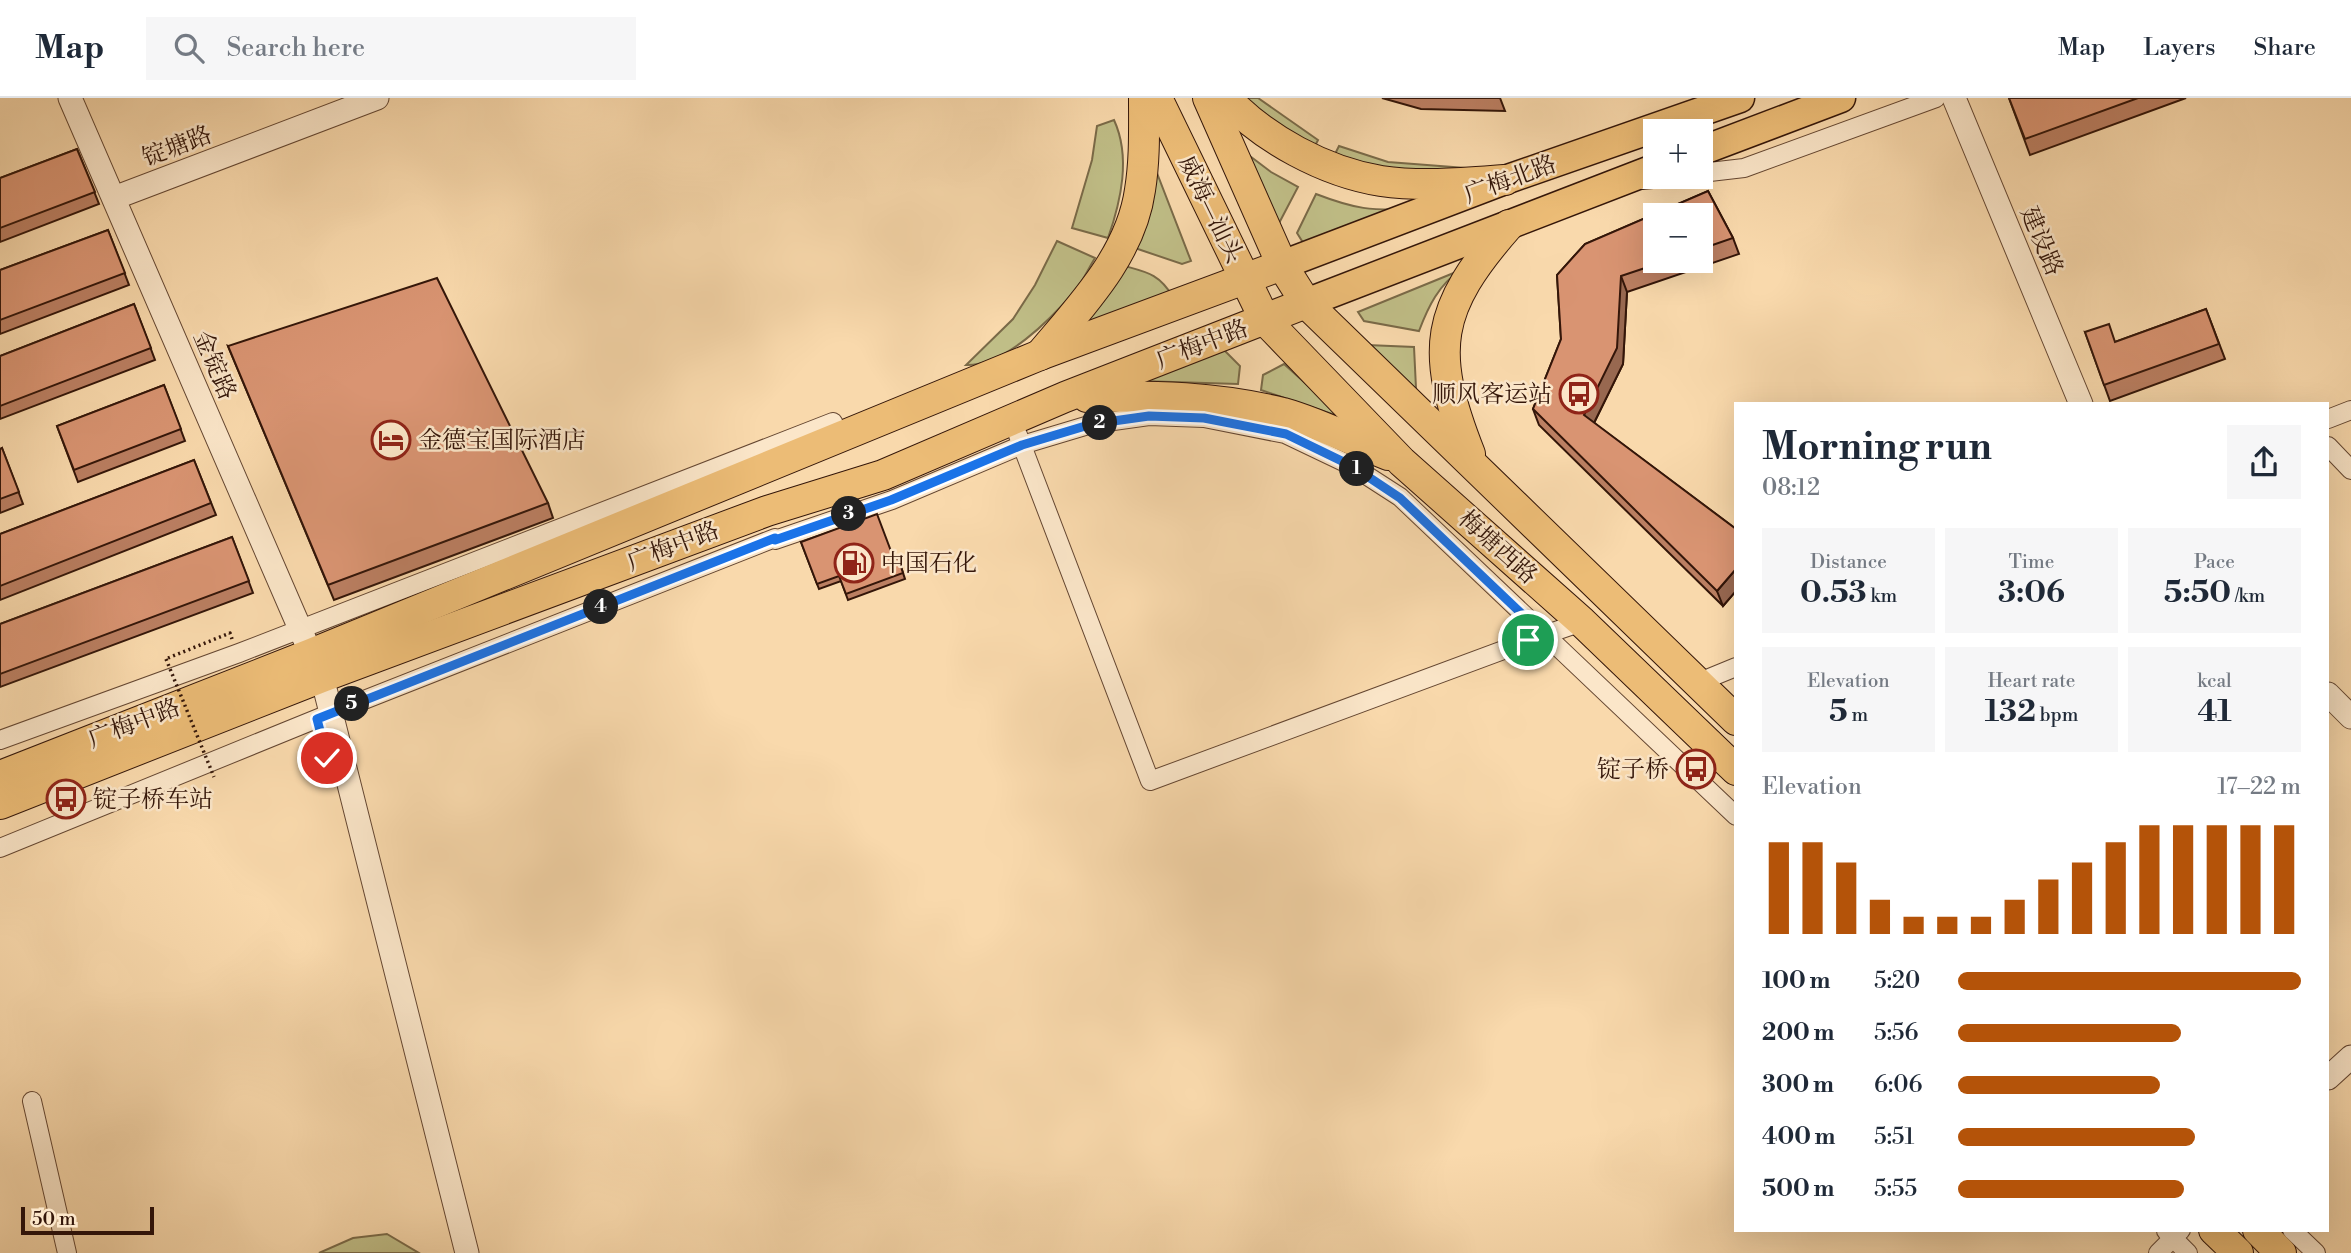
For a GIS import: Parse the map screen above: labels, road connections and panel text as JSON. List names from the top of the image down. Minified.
{"streets":{"highway":["威海—汕头","广梅中路","梅塘西路"],"main road":["广梅北路"],"street":["锭塘路","建设路","金锭路"]},"crossings":[["锭塘路","金锭路"],["广梅北路","威海—汕头"],["广梅北路","广梅中路"],["广梅北路","梅塘西路"],["威海—汕头","广梅中路"],["威海—汕头","梅塘西路"],["广梅中路","金锭路"],["广梅中路","梅塘西路"]],"places":{"bus stop":["顺风客运站","锭子桥","锭子桥车站"],"hotel":["金德宝国际酒店"],"fuel station":["中国石化"]},"scale_bar":"50 m","page":{"header":"Map","search":"Search here","nav":["Map","Layers","Share"],"map_buttons":["+","−"],"heading":["Morning run","08:12"],"pins":["2","1","3","4","5"],"stats":[["Distance","0.53 km"],["Time","3:06"],["Pace","5:50 /km"],["Elevation","5 m"],["Heart rate","132 bpm"],["kcal","41"]],"chart":["Elevation","17–22 m"],"list":[{"name":"100 m","note":"5:20"},{"name":"200 m","note":"5:56"},{"name":"300 m","note":"6:06"},{"name":"400 m","note":"5:51"},{"name":"500 m","note":"5:55"}],"scale":"50 m"}}
